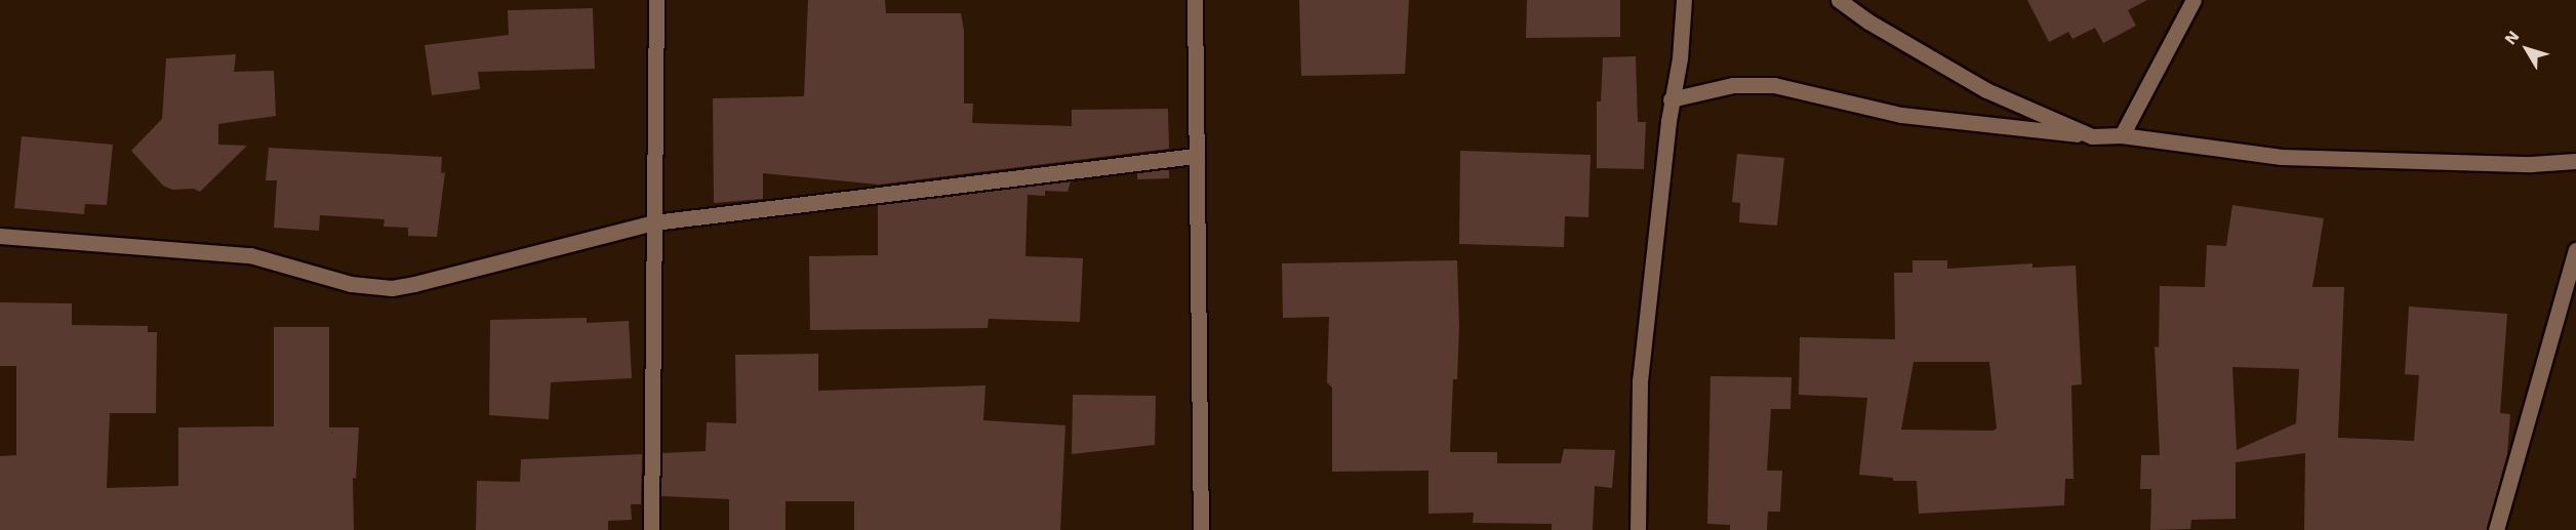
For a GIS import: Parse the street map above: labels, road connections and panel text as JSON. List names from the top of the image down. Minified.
{"north":"top left"}
